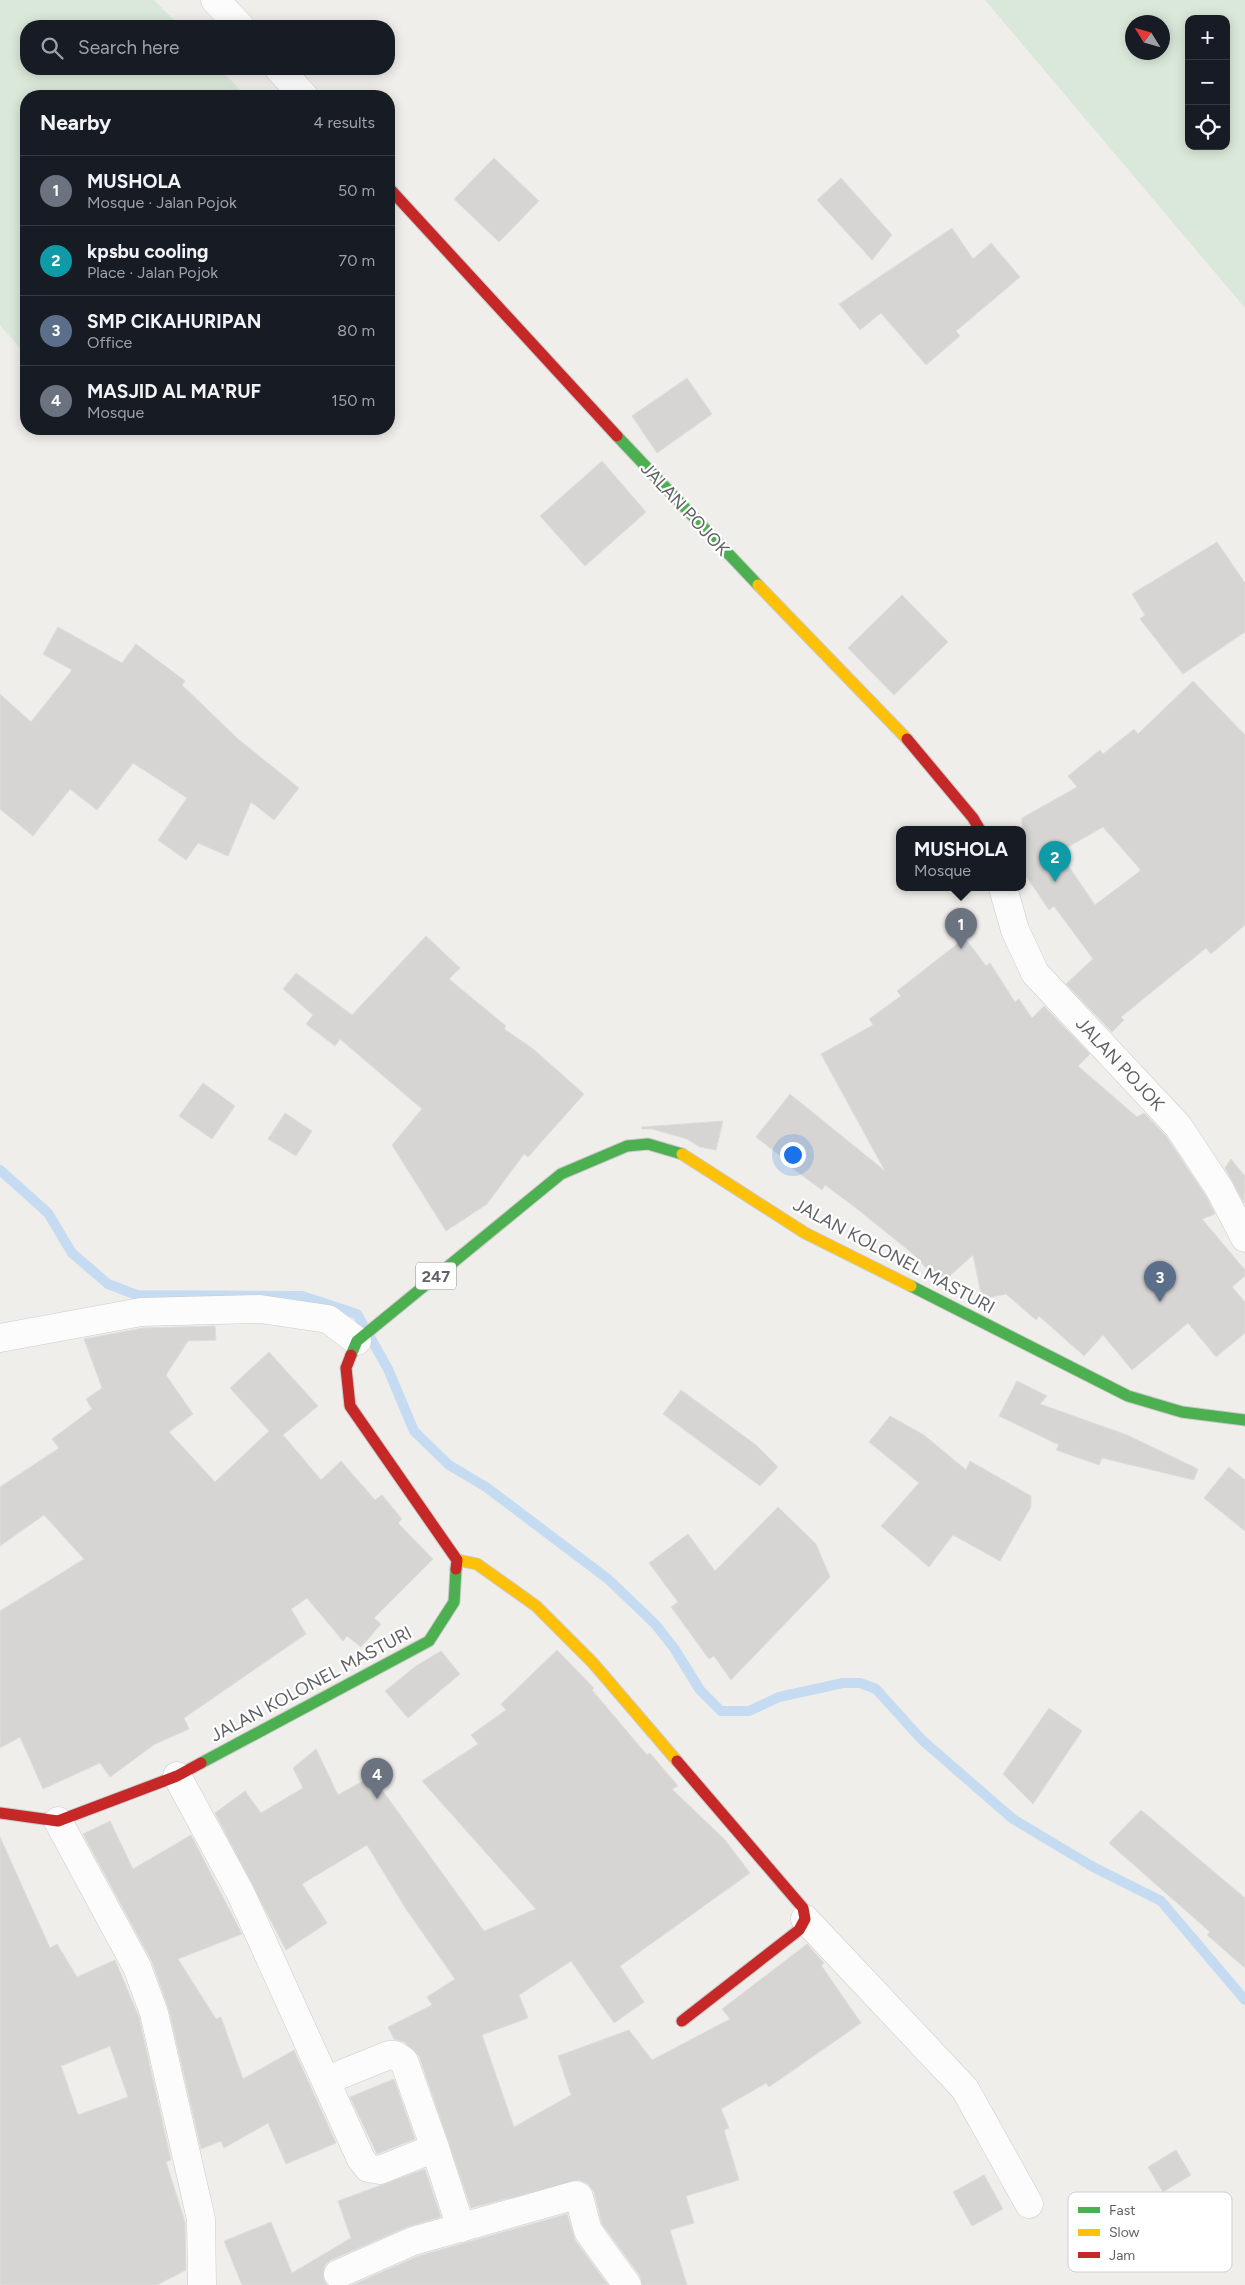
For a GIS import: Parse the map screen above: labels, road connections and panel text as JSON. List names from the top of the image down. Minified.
{"streets":{"main road":["JALAN POJOK","JALAN KOLONEL MASTURI","247"]},"legend":["Fast","Slow","Jam"],"north":"top left","page":{"map_buttons":["+","−"],"search":"Search here","heading":["Nearby","4 results"],"list":[{"mark":"1","name":"MUSHOLA","note":"Mosque · Jalan Pojok","value":"50 m"},{"mark":"2","name":"kpsbu cooling","note":"Place · Jalan Pojok","value":"70 m"},{"mark":"3","name":"SMP CIKAHURIPAN","note":"Office","value":"80 m"},{"mark":"4","name":"MASJID AL MA'RUF","note":"Mosque","value":"150 m"}],"popup":["MUSHOLA","Mosque"],"pins":["2","1","3","4"]}}
